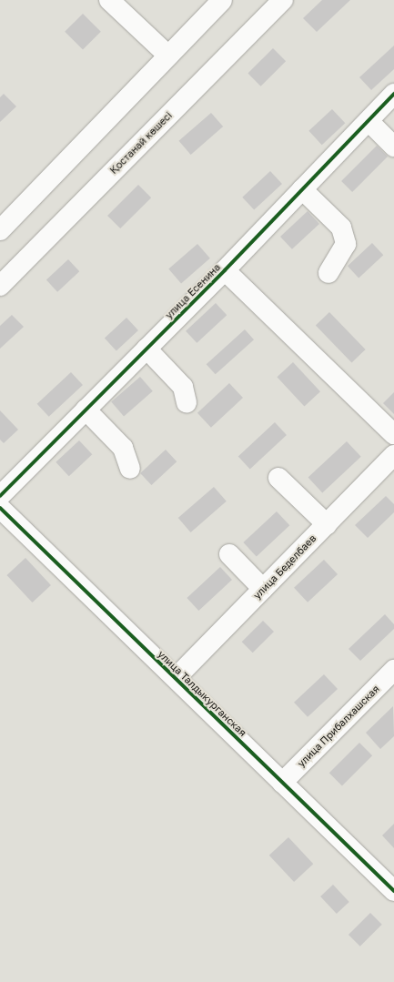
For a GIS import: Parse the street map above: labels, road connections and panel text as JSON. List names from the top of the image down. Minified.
{"streets":{"street":["Қостанай көшесі","улица Есенина","улица Беделбаев","улица Талдыкурганская","улица Прибалхашская"]},"crossings":[["улица Беделбаев","улица Талдыкурганская"],["улица Талдыкурганская","улица Прибалхашская"]]}
